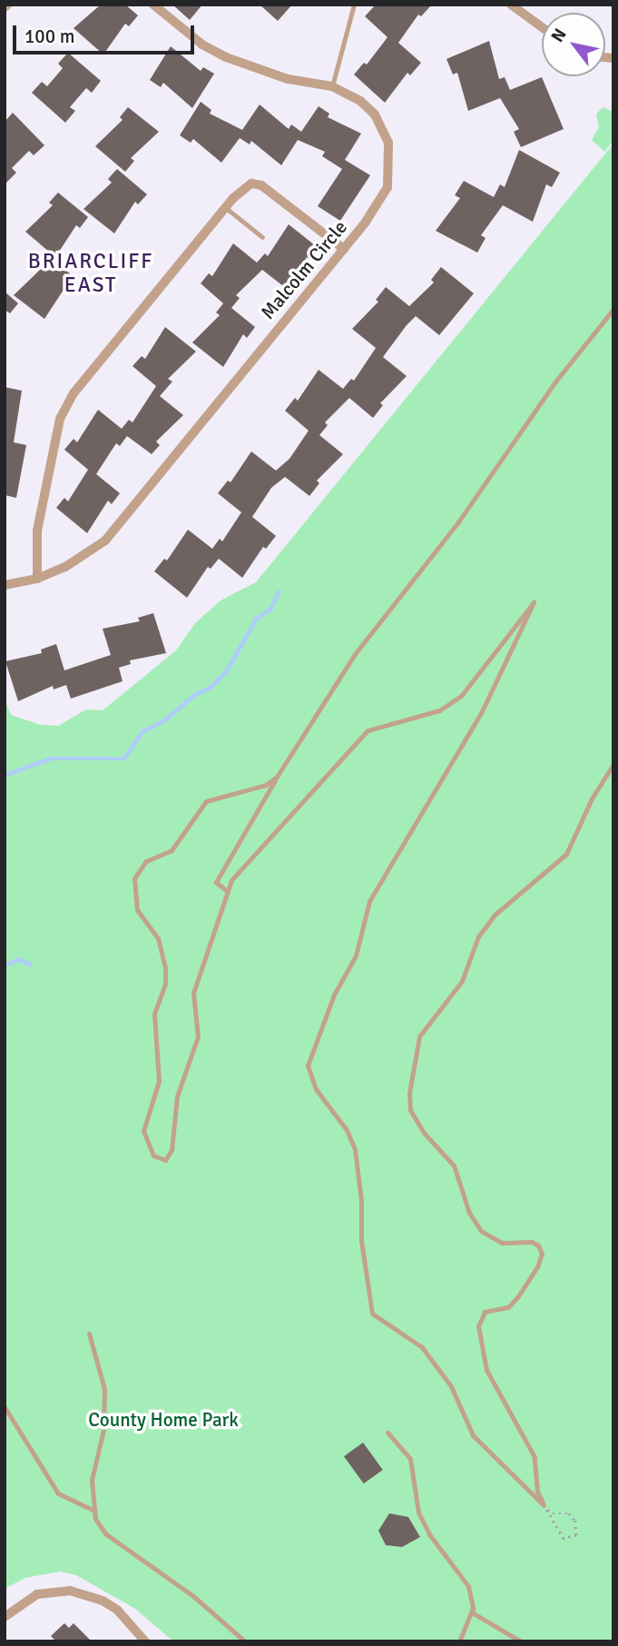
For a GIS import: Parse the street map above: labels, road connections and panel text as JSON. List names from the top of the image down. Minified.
{"streets":{"street":["Malcolm Circle"]},"districts":["BRIARCLIFF EAST"],"parks":["County Home Park"],"scale_bar":"100 m","north":"top left"}
